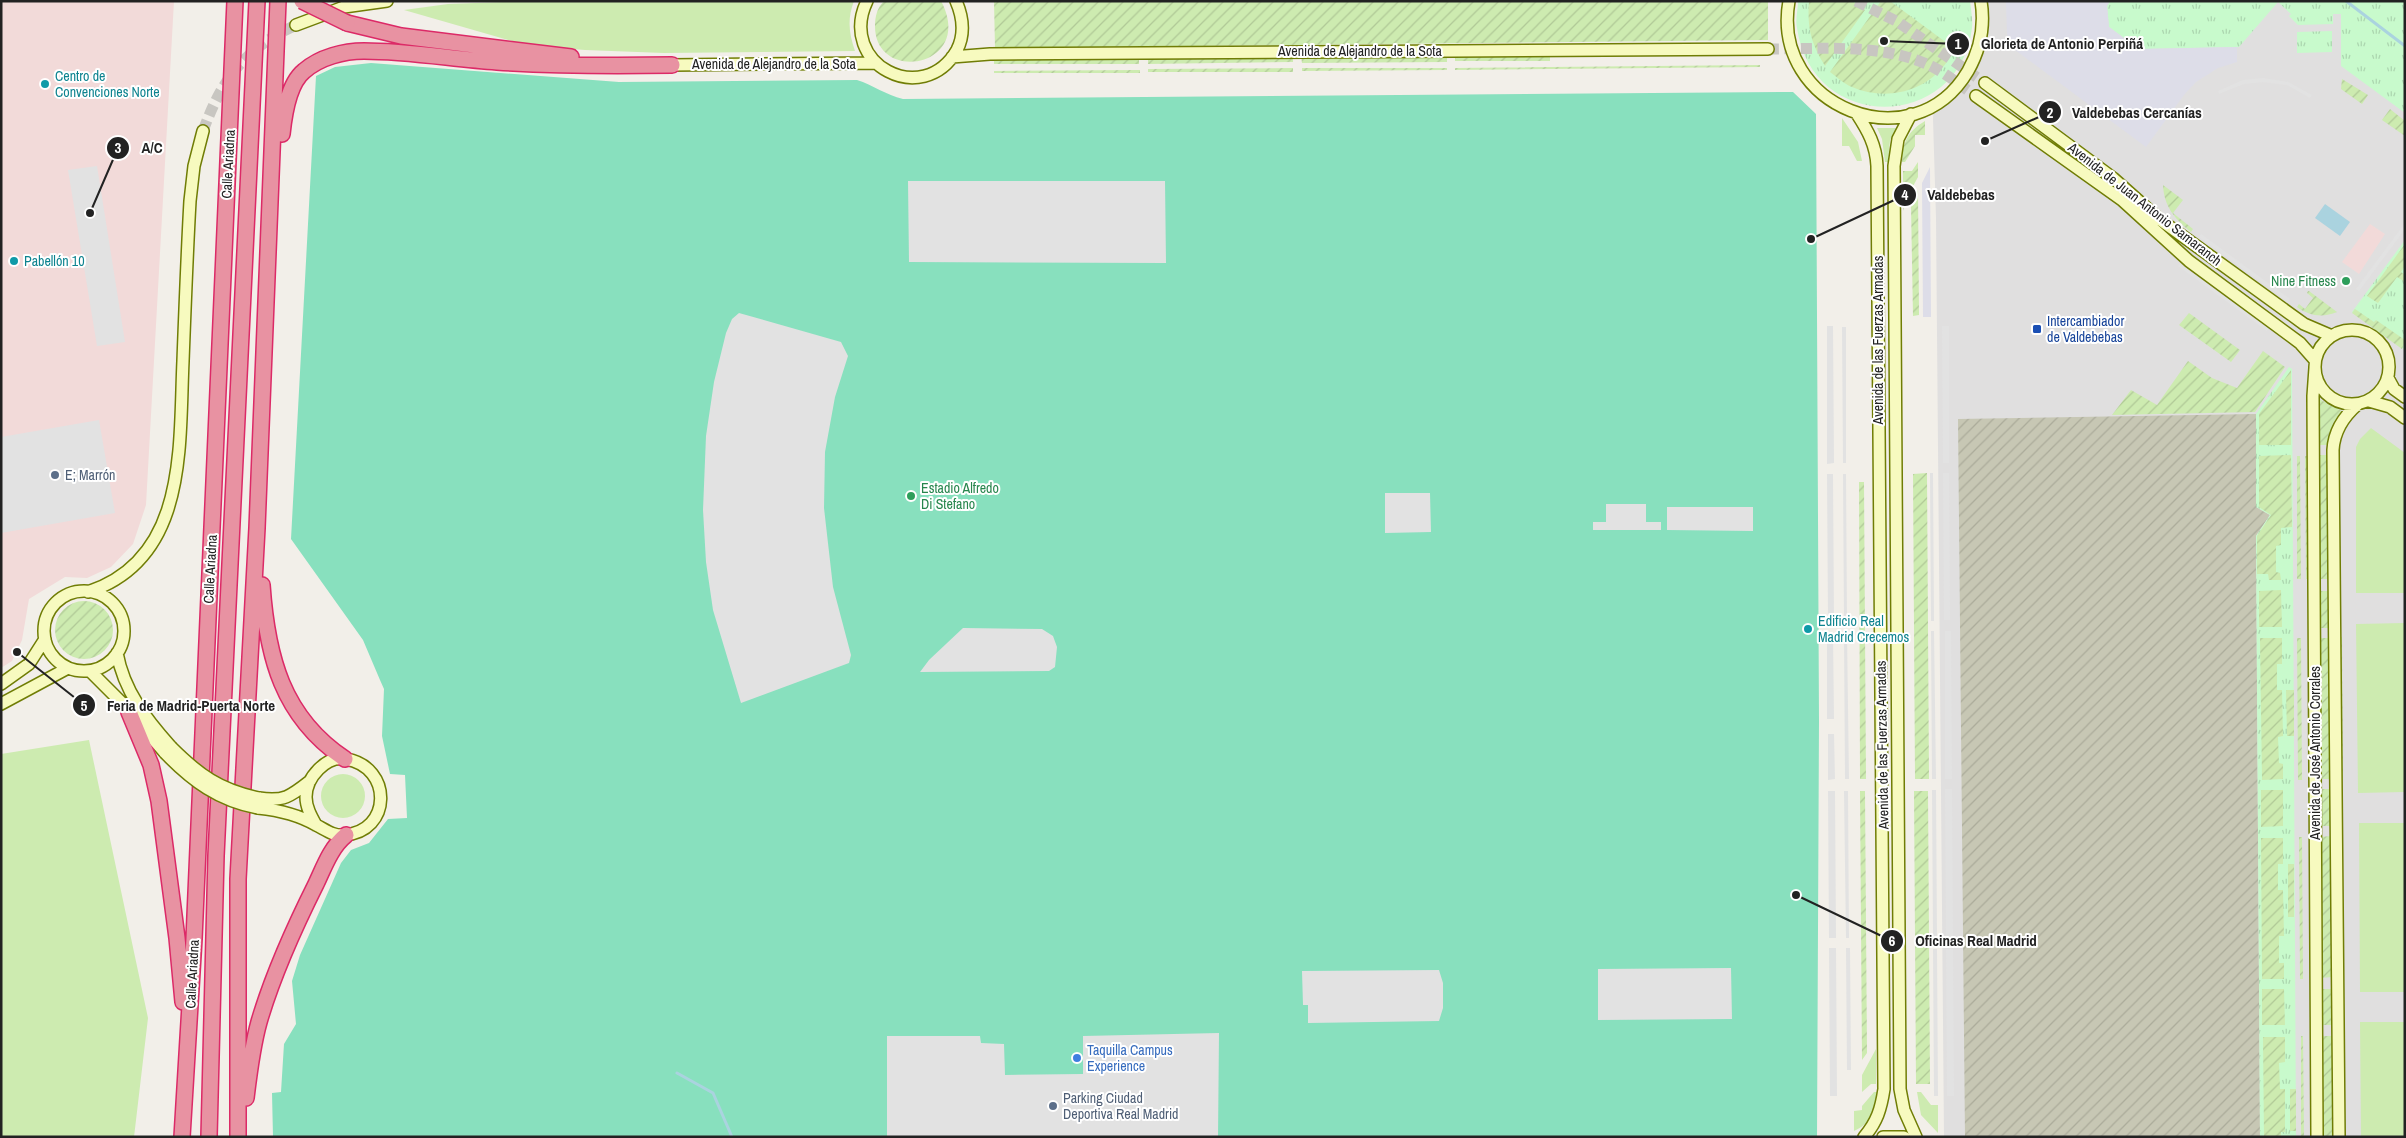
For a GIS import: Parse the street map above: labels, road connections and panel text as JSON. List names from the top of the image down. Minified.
{"streets":{"highway":["Calle Ariadna"],"street":["Avenida de Alejandro de la Sota","Avenida de Juan Antonio Samaranch","Avenida de las Fuerzas Armadas","Avenida de José Antonio Corrales"]},"crossings":[["Avenida de Juan Antonio Samaranch","Avenida de José Antonio Corrales"]],"places":{"other":["Glorieta de Antonio Perpiñá","Centro de Convenciones Norte","Valdebebas Cercanías","A/C","Valdebebas","Pabellón 10","Nine Fitness","E; Marrón","Estadio Alfredo Di Stefano","Edificio Real Madrid Crecemos","Feria de Madrid-Puerta Norte","Oficinas Real Madrid","Taquilla Campus Experience","Parking Ciudad Deportiva Real Madrid"],"transit":["Intercambiador de Valdebebas"]}}
